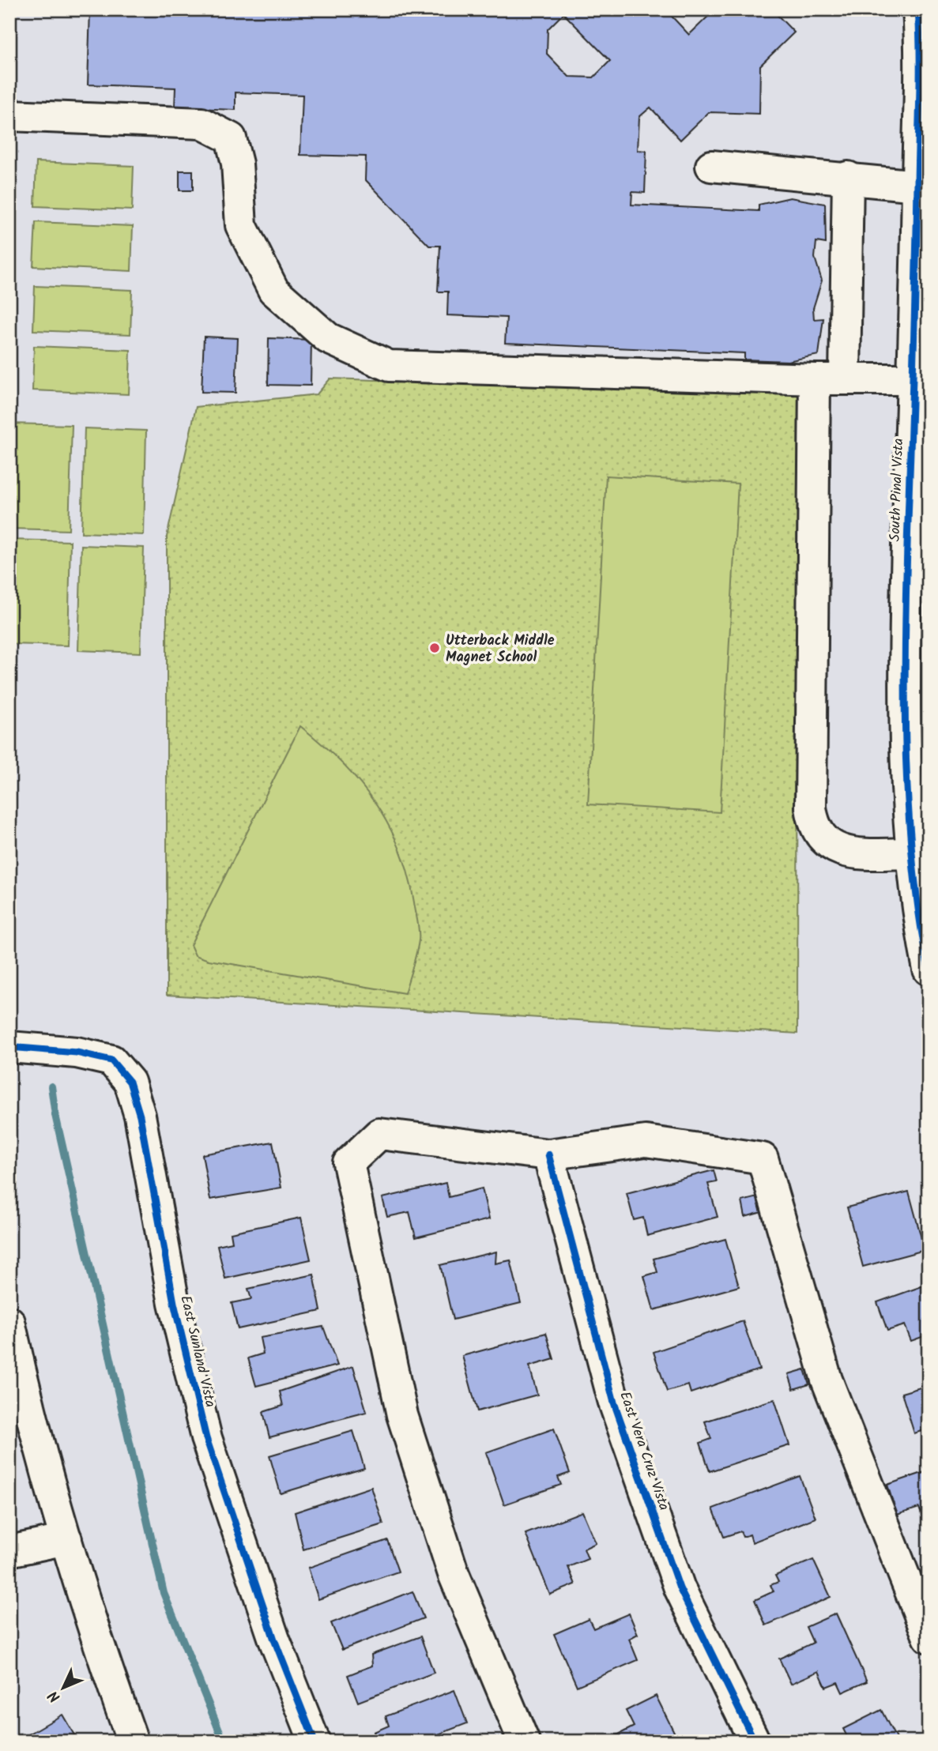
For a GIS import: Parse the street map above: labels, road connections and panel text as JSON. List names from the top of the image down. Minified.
{"streets":{"street":["South Pinal Vista","East Sunland Vista","East Vera Cruz Vista"]},"places":["Utterback Middle Magnet School"],"north":"bottom left"}
